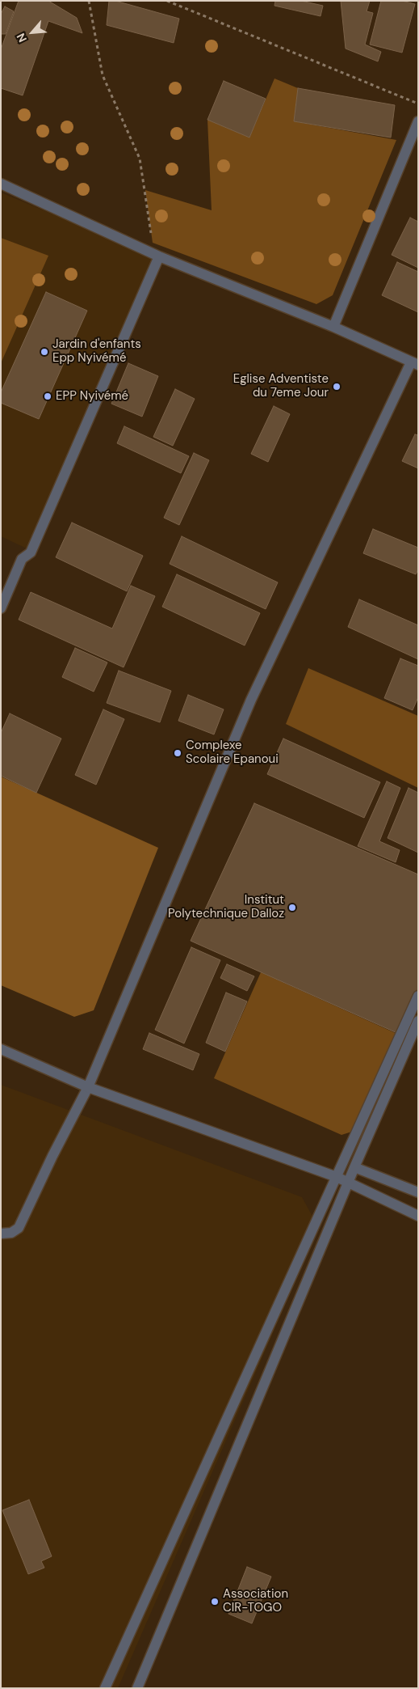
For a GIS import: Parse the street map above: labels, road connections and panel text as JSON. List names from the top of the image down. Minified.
{"places":["Jardin d'enfants Epp Nyivémé","Eglise Adventiste du 7eme Jour","EPP Nyivémé","Complexe Scolaire Epanoui","Institut Polytechnique Dalloz","Association CIR-TOGO"],"north":"bottom left"}
